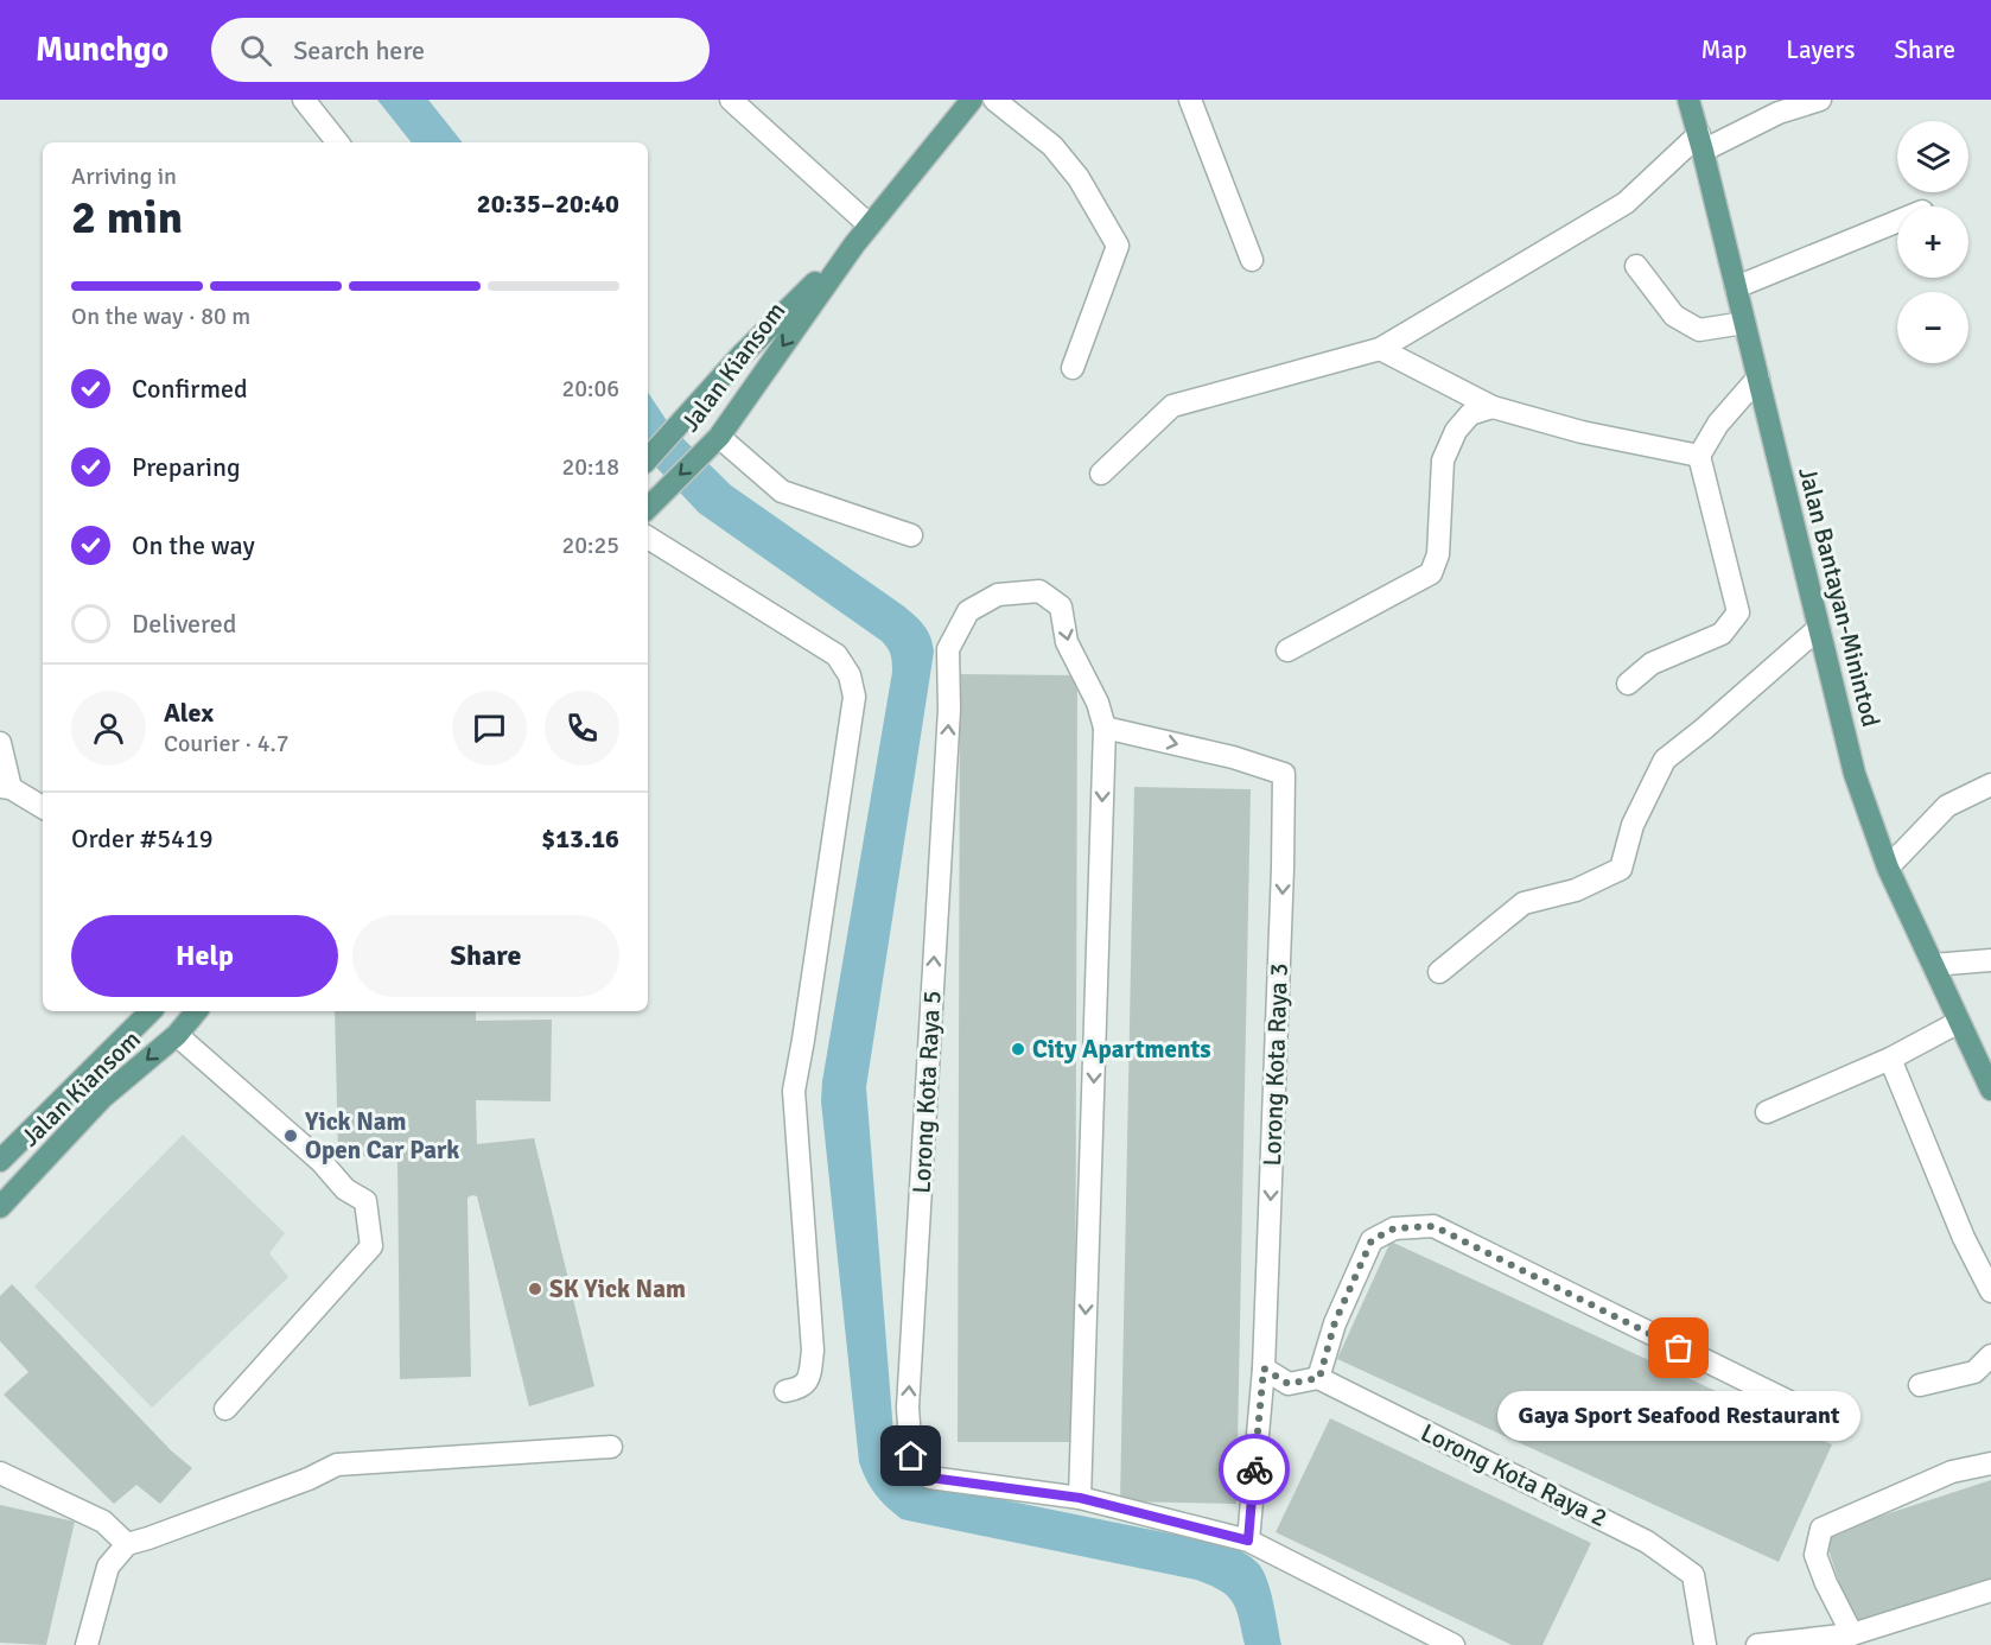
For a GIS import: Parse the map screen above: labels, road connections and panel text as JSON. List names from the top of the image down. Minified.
{"streets":{"main road":["Jalan Kiansom","Jalan Bantayan-Minintod"],"street":["Lorong Kota Raya 3","Lorong Kota Raya 5","Lorong Kota Raya 2"]},"crossings":[["Lorong Kota Raya 3","Lorong Kota Raya 5"]],"places":["City Apartments","Yick Nam Open Car Park","SK Yick Nam","Gaya Sport Seafood Restaurant"],"page":{"header":"Munchgo","search":"Search here","nav":["Map","Layers","Share"],"map_buttons":["+","−"],"heading":["2 min","Arriving in","20:35–20:40"],"panel":["Alex","Courier · 4.7","Order #5419","$13.16"],"bar":"On the way · 80 m","list":[["Confirmed","20:06"],["Preparing","20:18"],["On the way","20:25"],"Delivered"],"buttons":["Help","Share"],"bubble":"Gaya Sport Seafood Restaurant"}}
